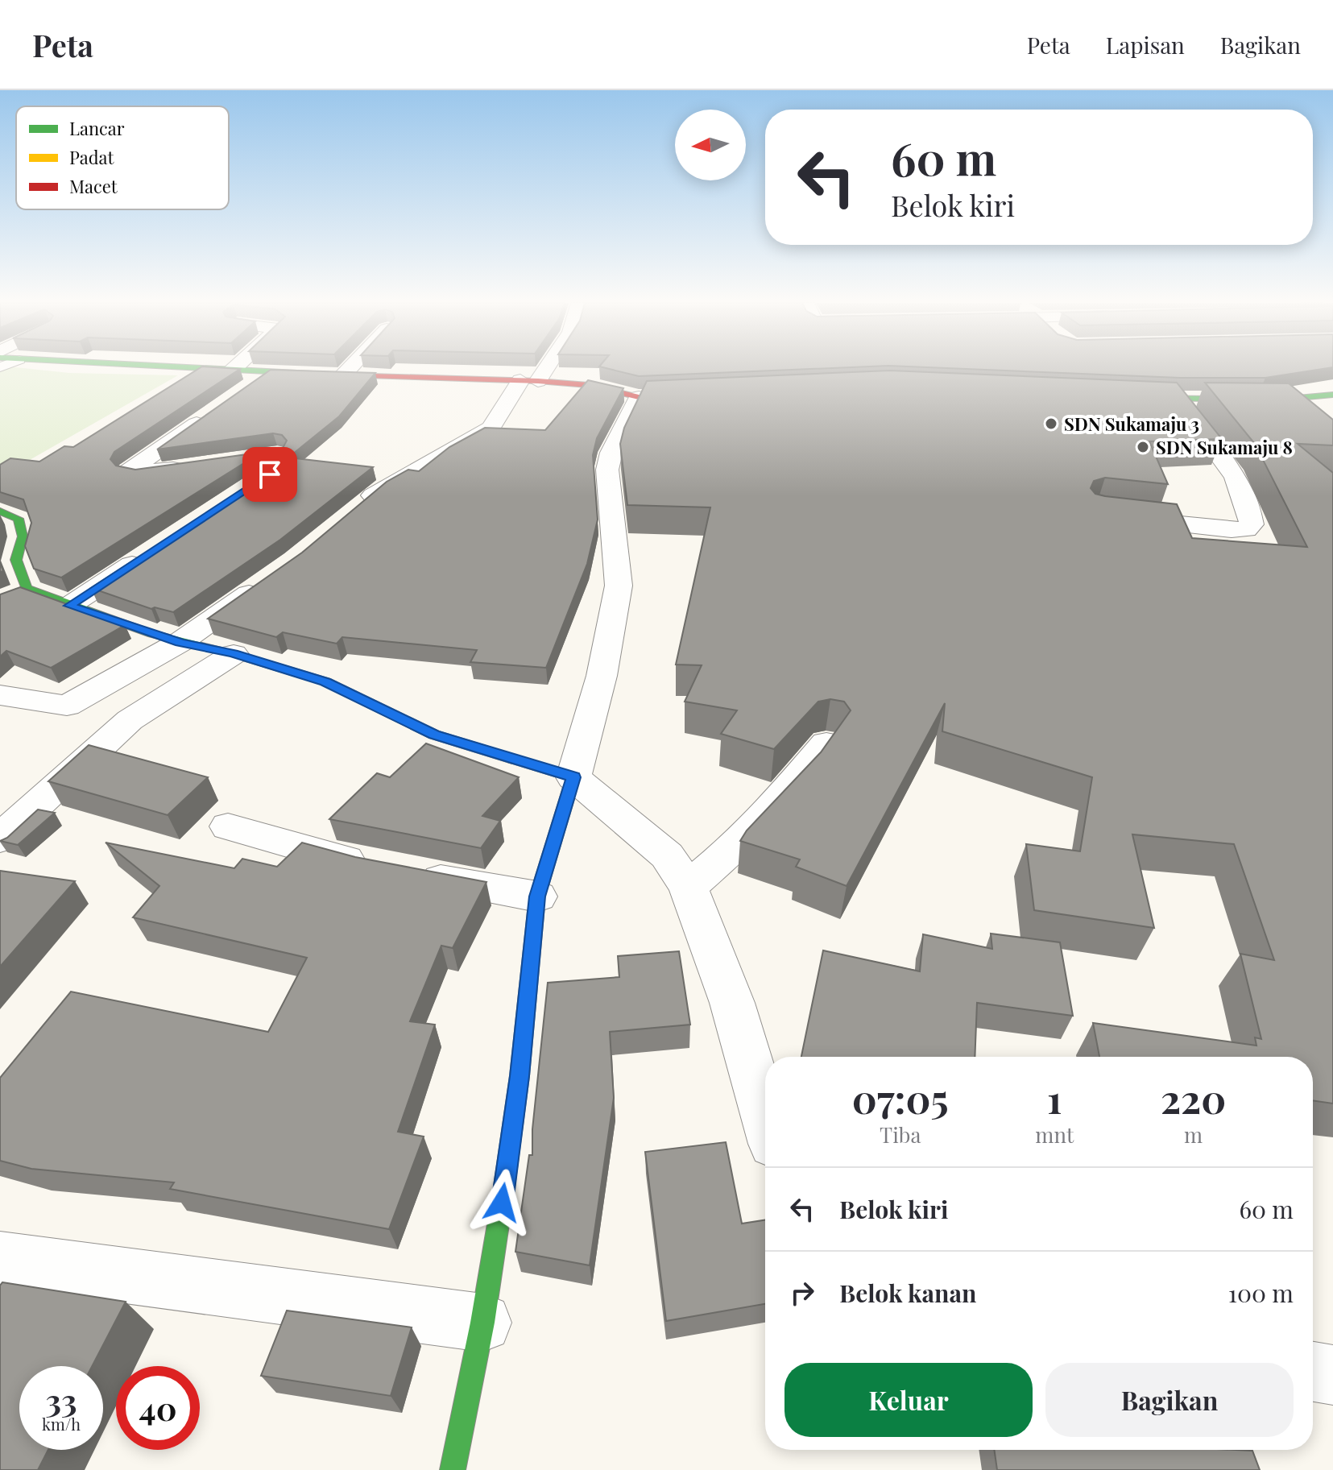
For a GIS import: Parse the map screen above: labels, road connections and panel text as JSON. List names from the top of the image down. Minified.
{"places":["SDN Sukamaju 3","SDN Sukamaju 8"],"legend":["Lancar","Padat","Macet"],"north":"left","page":{"header":"Peta","nav":["Peta","Lapisan","Bagikan"],"turn":["60 m","Belok kiri"],"eta":["07:05","Tiba","1","mnt","220","m"],"list":[{"name":"Belok kiri","value":"60 m"},{"name":"Belok kanan","value":"100 m"}],"buttons":["Keluar","Bagikan"],"speed":"33 km/h","limit":"40"}}
